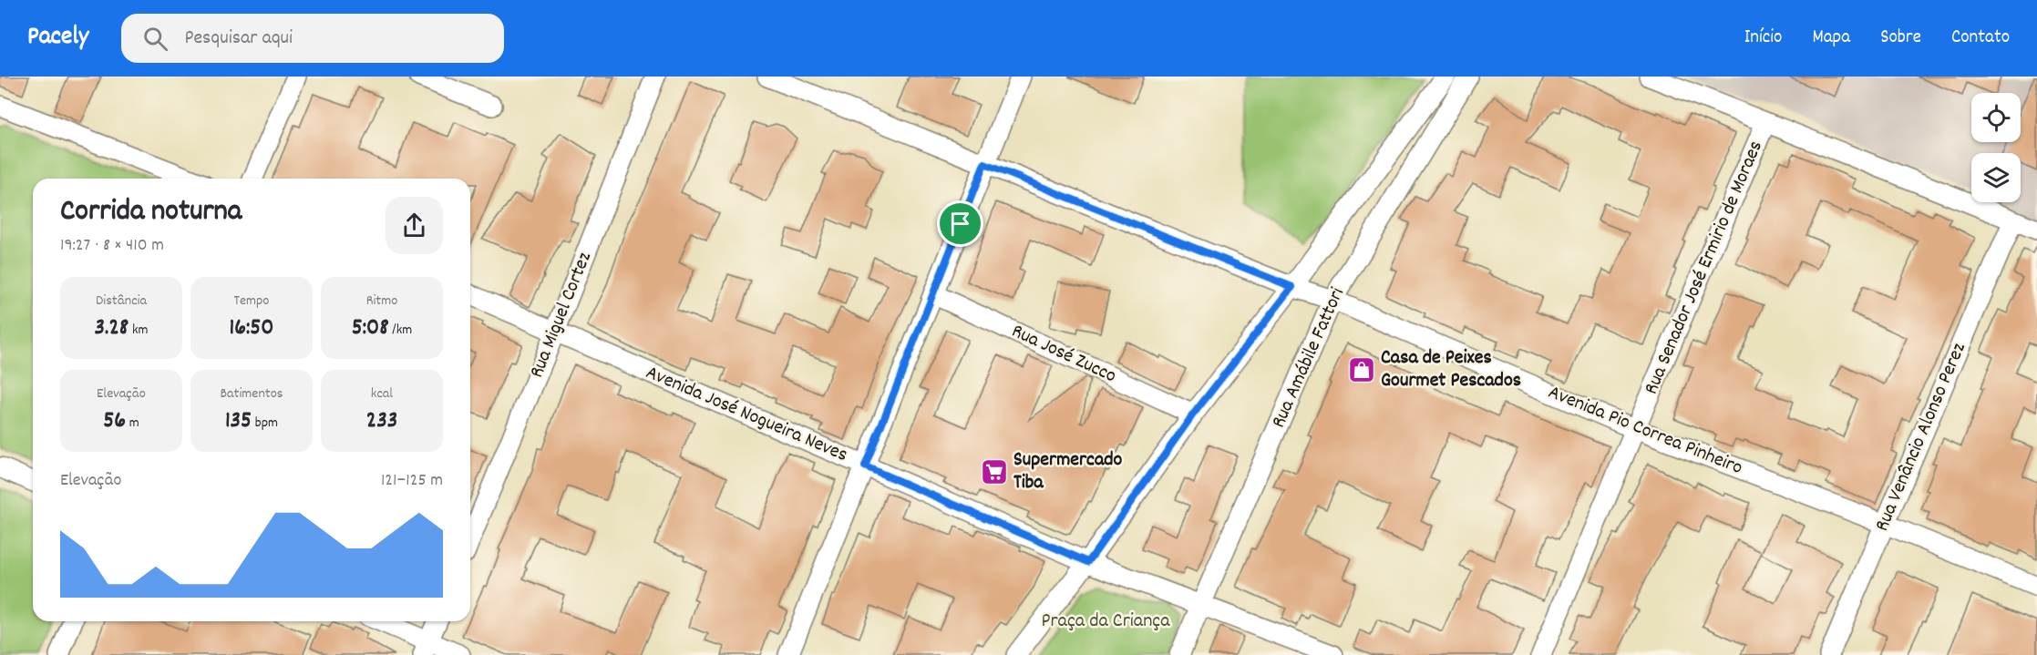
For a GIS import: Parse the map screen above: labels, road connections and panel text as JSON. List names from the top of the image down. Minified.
{"streets":{"street":["Rua Senador José Ermirio de Moraes","Rua Miguel Cortez","Rua José Zucco","Rua Amábile Fattori","Avenida José Nogueira Neves","Avenida Pio Correa Pinheiro","Rua Venâncio Alonso Perez"]},"crossings":[["Rua Senador José Ermirio de Moraes","Avenida Pio Correa Pinheiro"],["Rua Miguel Cortez","Avenida José Nogueira Neves"],["Rua Amábile Fattori","Avenida José Nogueira Neves"],["Rua Amábile Fattori","Avenida Pio Correa Pinheiro"],["Avenida Pio Correa Pinheiro","Rua Venâncio Alonso Perez"]],"parks":["Praça da Criança"],"places":{"shop":["Casa de Peixes Gourmet Pescados"],"supermarket":["Supermercado Tiba"]},"page":{"header":"Pacely","search":"Pesquisar aqui","nav":["Início","Mapa","Sobre","Contato"],"heading":["Corrida noturna","19:27 · 8 × 410 m"],"stats":[["Distância","3.28 km"],["Tempo","16:50"],["Ritmo","5:08 /km"],["Elevação","56 m"],["Batimentos","135 bpm"],["kcal","233"]],"chart":["Elevação","121–125 m"]}}
